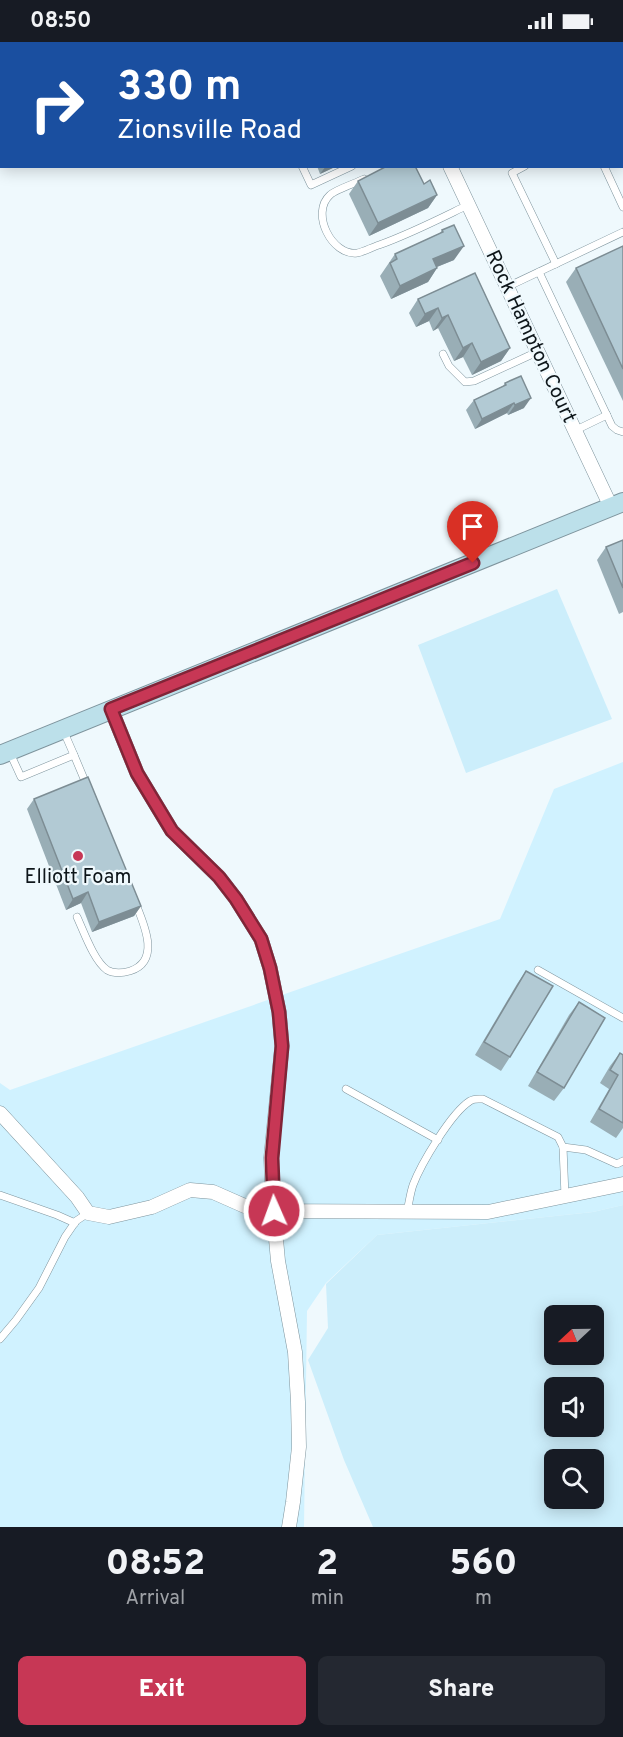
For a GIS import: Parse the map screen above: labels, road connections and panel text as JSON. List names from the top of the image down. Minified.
{"streets":{"street":["Rock Hampton Court"]},"places":["Elliott Foam"],"north":"left","page":{"status":"08:50","turn":["330 m","Zionsville Road"],"eta":["08:52","Arrival","2","min","560","m"],"buttons":["Exit","Share"]}}
